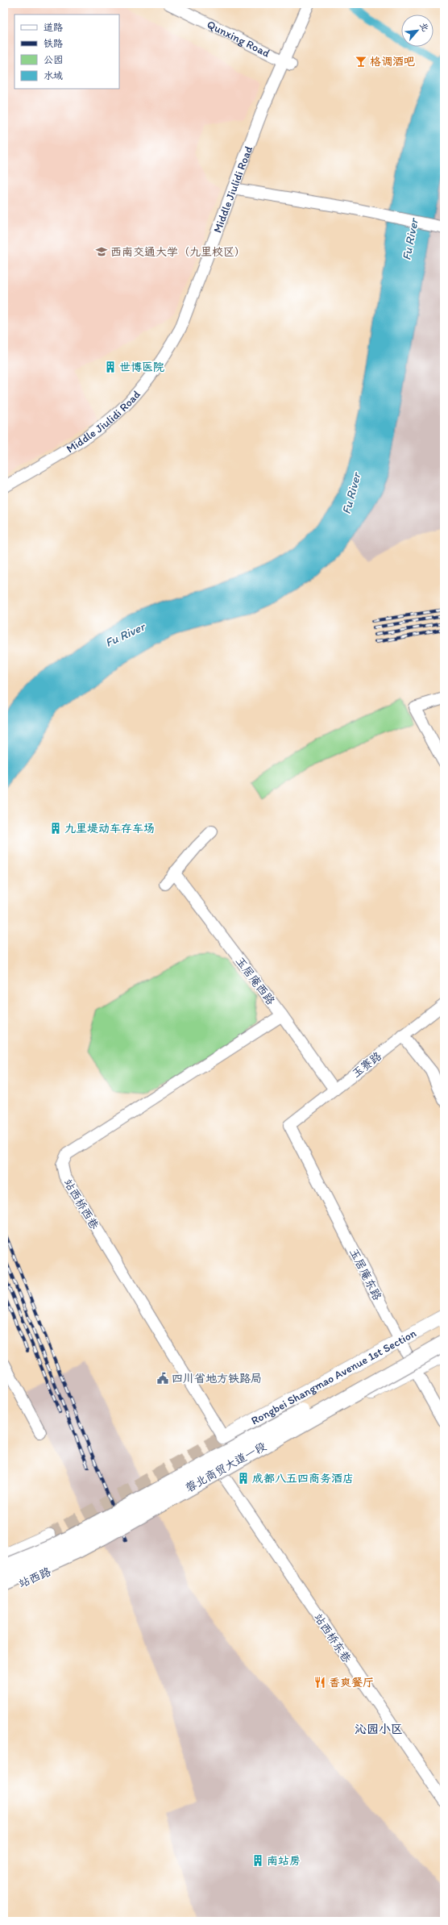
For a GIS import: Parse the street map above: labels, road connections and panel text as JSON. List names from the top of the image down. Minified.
{"streets":{"highway":["蓉北商贸大道一段"],"main road":["Rongbei Shangmao Avenue 1st Section","站西路"],"street":["Qunxing Road","Middle Jiulidi Road","玉居庵西路","玉赛路","站西桥西巷","玉居庵东路","站西桥东巷"]},"crossings":[["Qunxing Road","Middle Jiulidi Road"],["玉居庵西路","玉赛路"],["玉居庵西路","站西桥西巷"],["玉赛路","玉居庵东路"],["站西桥西巷","Rongbei Shangmao Avenue 1st Section"],["玉居庵东路","Rongbei Shangmao Avenue 1st Section"],["玉居庵东路","蓉北商贸大道一段"],["蓉北商贸大道一段","站西桥东巷"]],"districts":["沁园小区"],"water":["Fu River"],"places":{"bar":["格调酒吧"],"school or university":["西南交通大学（九里校区）"],"building":["世博医院","九里堤动车存车场","成都八五四商务酒店","南站房"],"public building":["四川省地方铁路局"],"restaurant":["香爽餐厅"]},"legend":["道路","铁路","公园","水域"],"north":"top right"}
